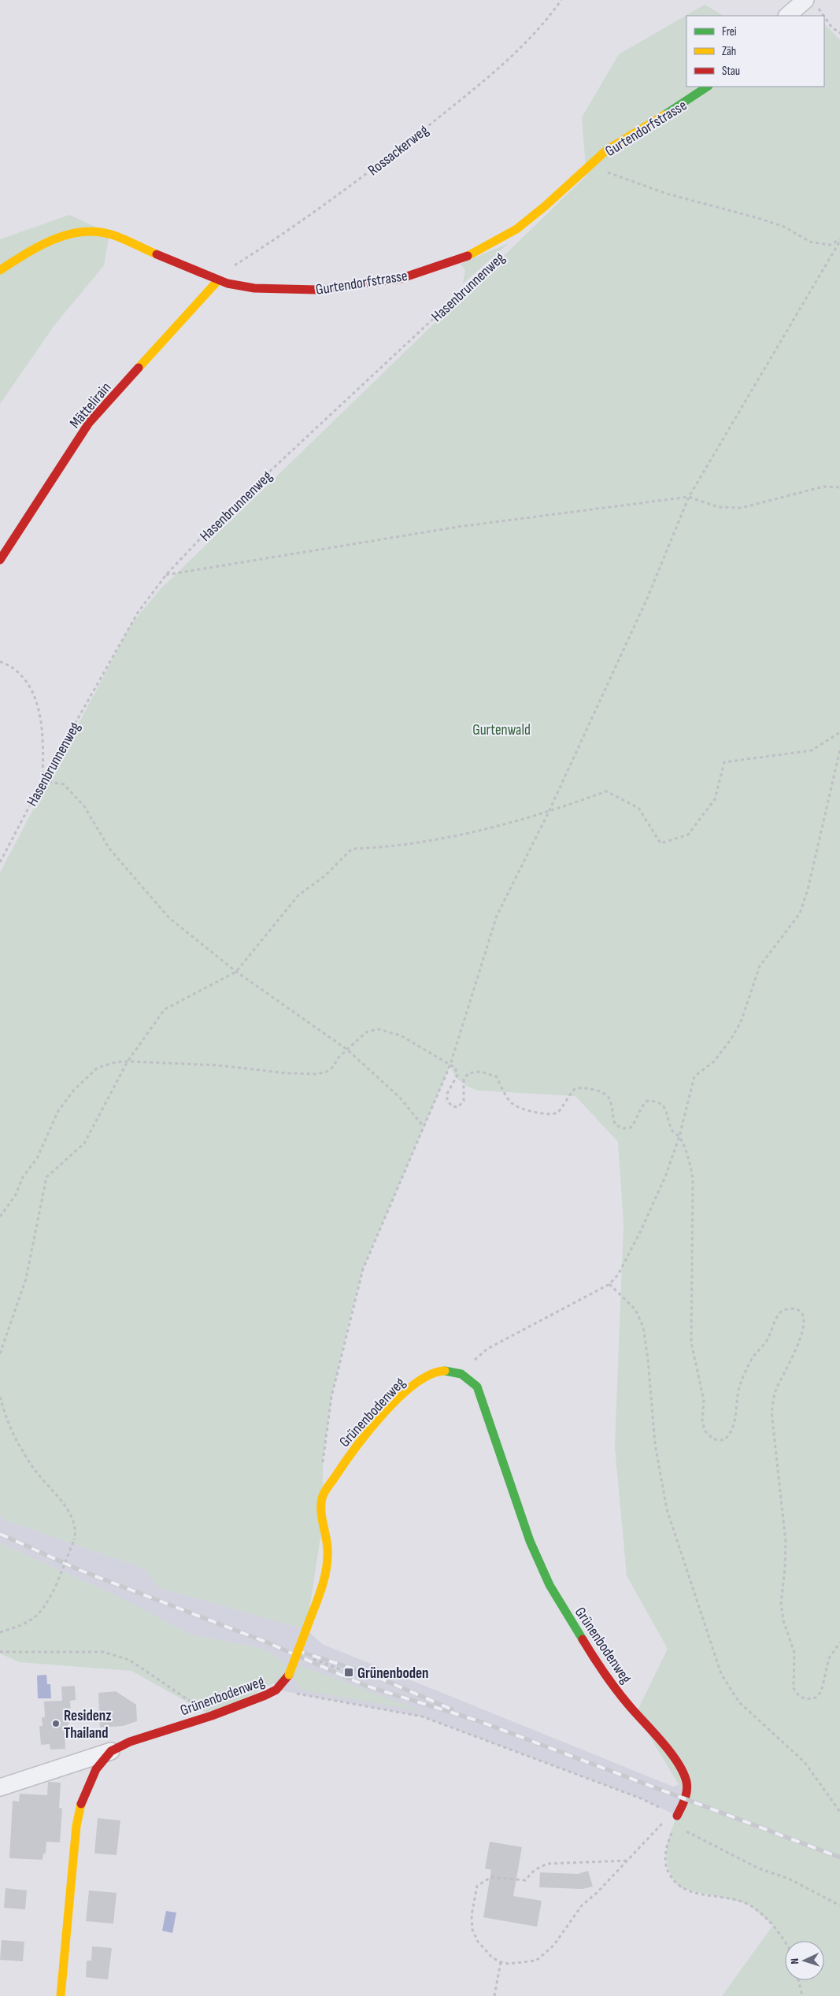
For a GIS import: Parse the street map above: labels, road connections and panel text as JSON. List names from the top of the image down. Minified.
{"streets":{"street":["Gurtendorfstrasse","Mättelirain","Grünenbodenweg"],"path":["Rossackerweg","Hasenbrunnenweg"]},"crossings":[["Gurtendorfstrasse","Rossackerweg"],["Gurtendorfstrasse","Mättelirain"],["Rossackerweg","Mättelirain"]],"parks":["Gurtenwald"],"places":{"transit":["Grünenboden"],"other":["Residenz Thailand"]},"legend":["Frei","Zäh","Stau"],"north":"left"}
